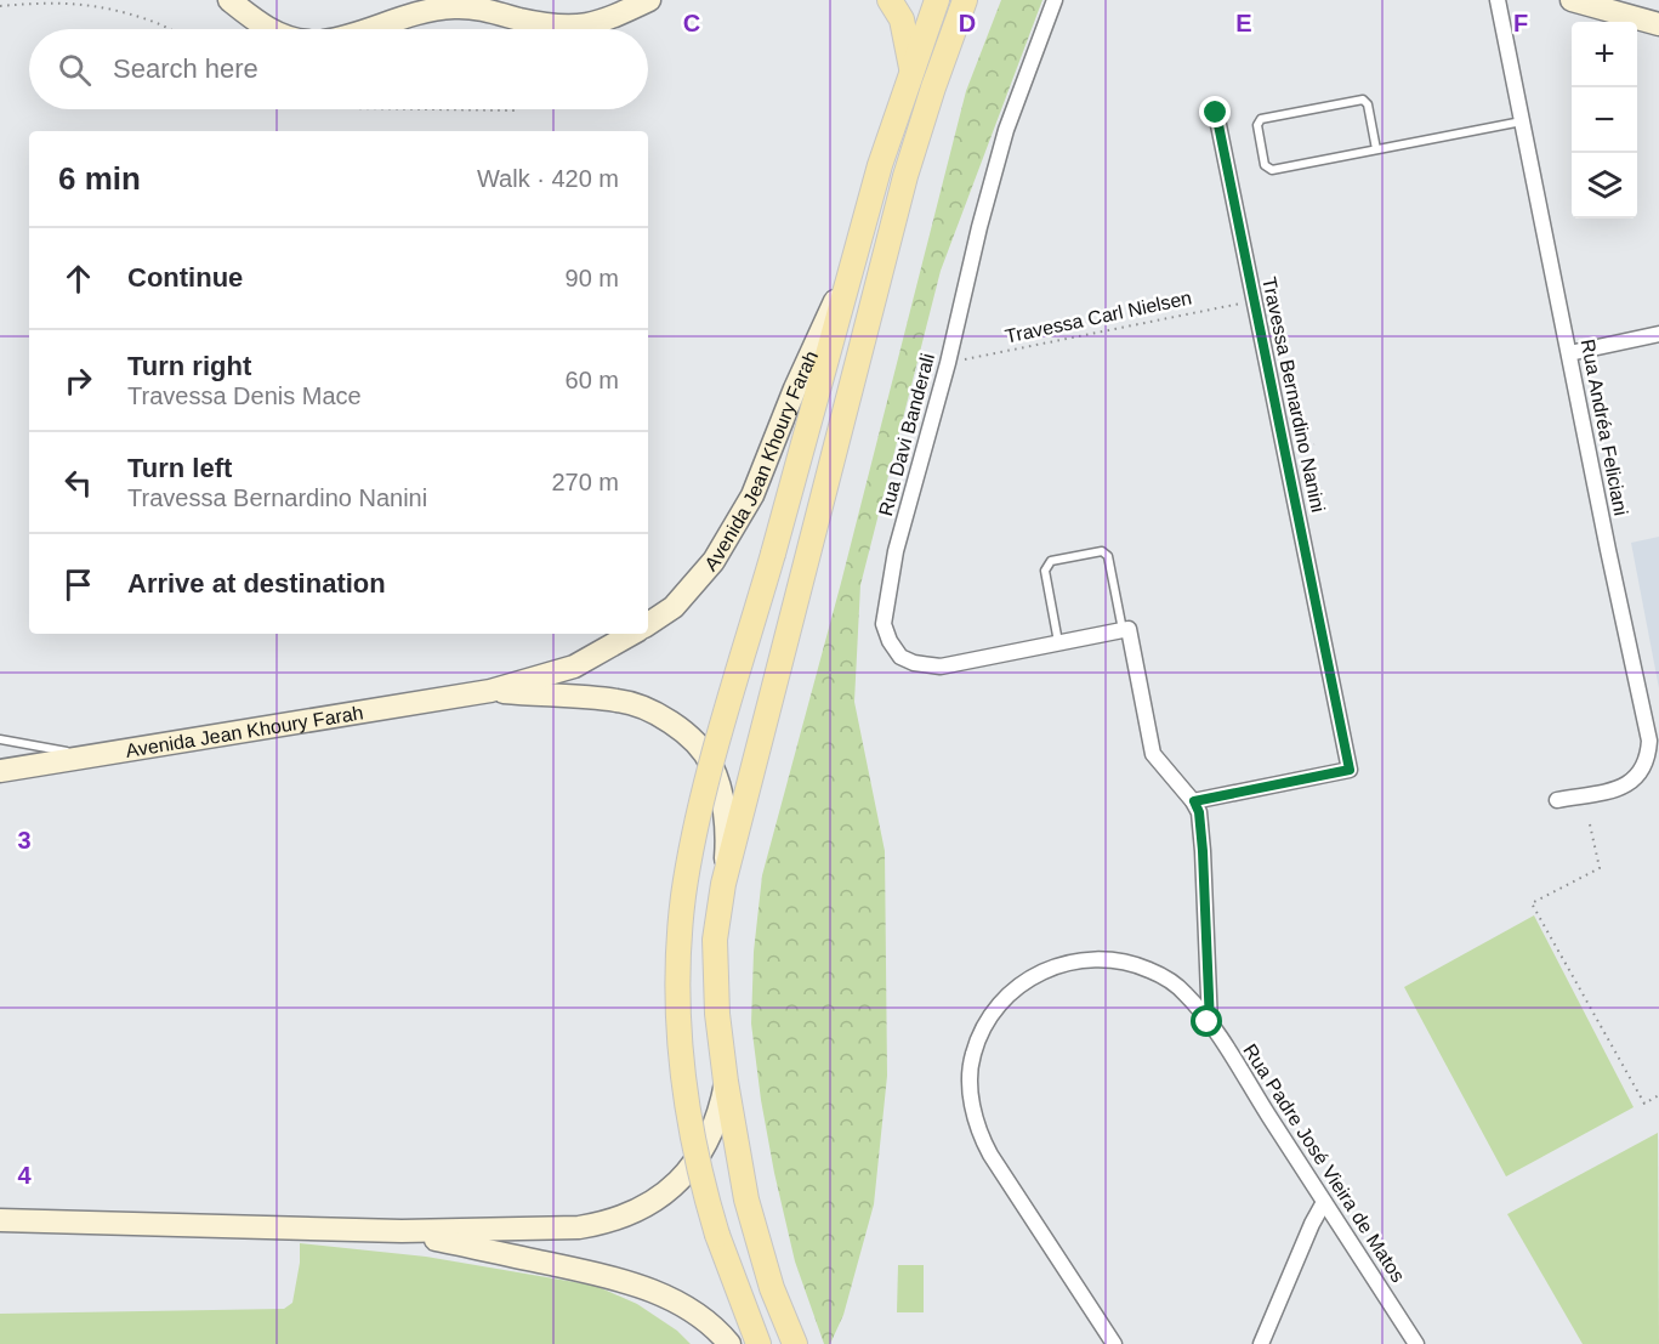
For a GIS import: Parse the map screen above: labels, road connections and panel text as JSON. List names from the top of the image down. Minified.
{"streets":{"street":["Travessa Bernardino Nanini","Rua Andréa Feliciani","Rua Davi Banderali","Avenida Jean Khoury Farah","Rua Padre José Vieira de Matos"],"path":["Travessa Carl Nielsen"]},"crossings":[["Travessa Carl Nielsen","Travessa Bernardino Nanini"],["Travessa Carl Nielsen","Rua Davi Banderali"]],"page":{"map_buttons":["+","−"],"search":"Search here","heading":["6 min","Walk · 420 m"],"list":[["Continue","90 m"],["Turn right","Travessa Denis Mace","60 m"],["Turn left","Travessa Bernardino Nanini","270 m"],"Arrive at destination"]},"grid":{"columns":["C","D","E","F"],"rows":["3","4"]}}
